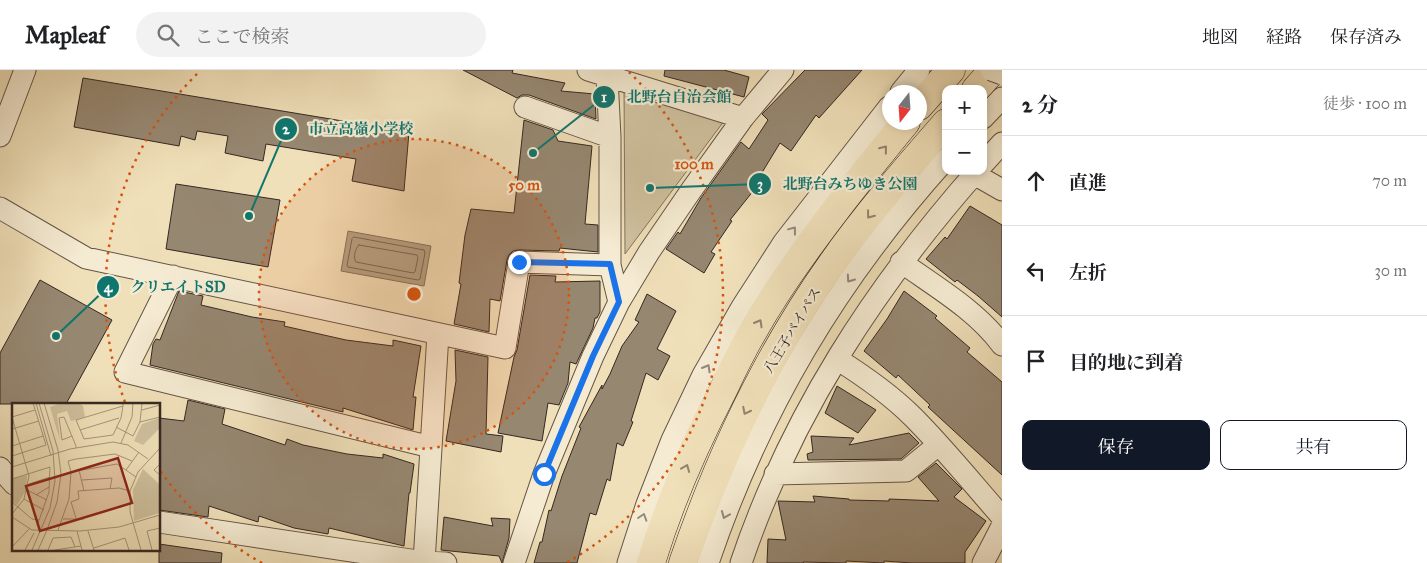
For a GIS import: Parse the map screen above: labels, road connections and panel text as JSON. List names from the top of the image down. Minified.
{"streets":{"highway":["八王子バイパス"]},"places":["北野台自治会館","北野台みちゆき公園","市立高嶺小学校","クリエイトSD"],"north":"bottom","page":{"header":"Mapleaf","search":"ここで検索","nav":["地図","経路","保存済み"],"heading":["2 分","徒歩 · 100 m"],"map_buttons":["+","−"],"list":[["直進","70 m"],["左折","30 m"],"目的地に到着"],"buttons":["保存","共有"]},"rings":["100 m","50 m"]}
